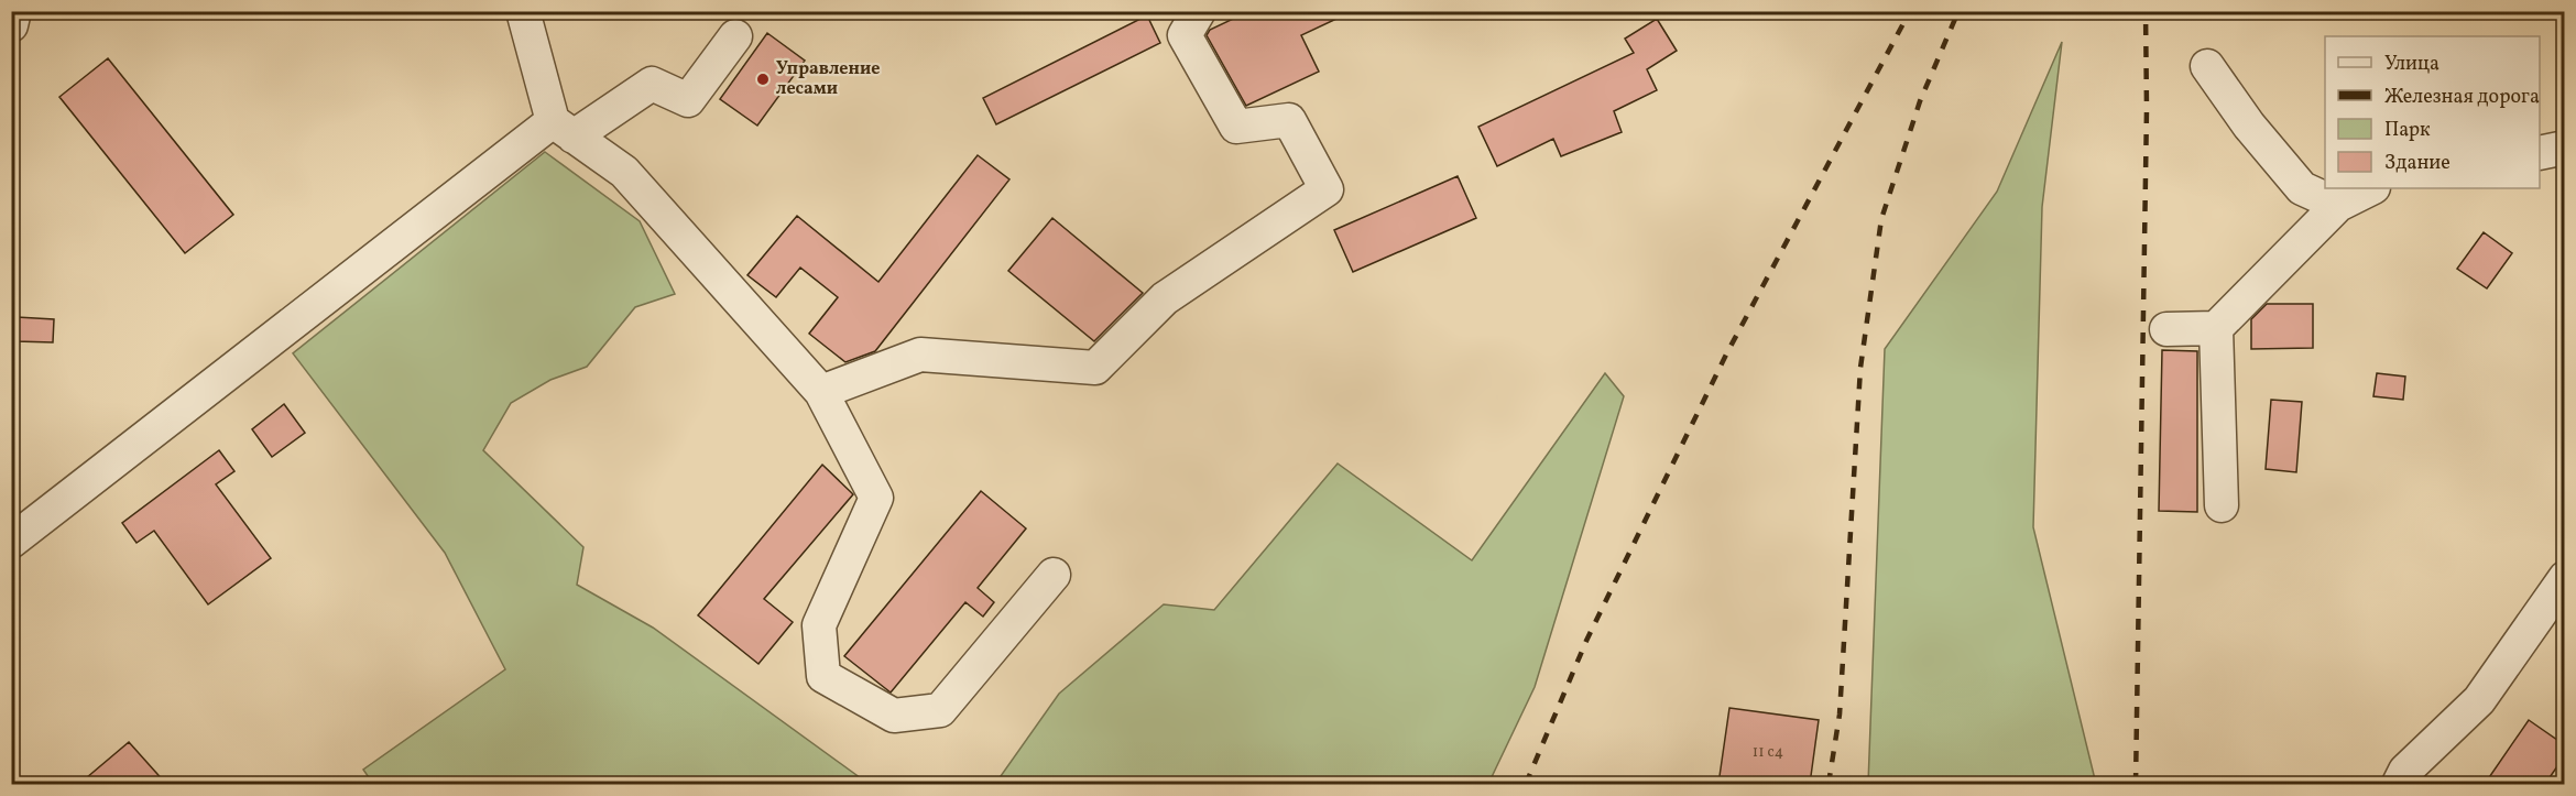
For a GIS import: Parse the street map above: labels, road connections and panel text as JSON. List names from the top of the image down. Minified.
{"places":["Управление лесами"],"house_numbers":["11 с4"],"legend":["Улица","Железная дорога","Парк","Здание"]}
